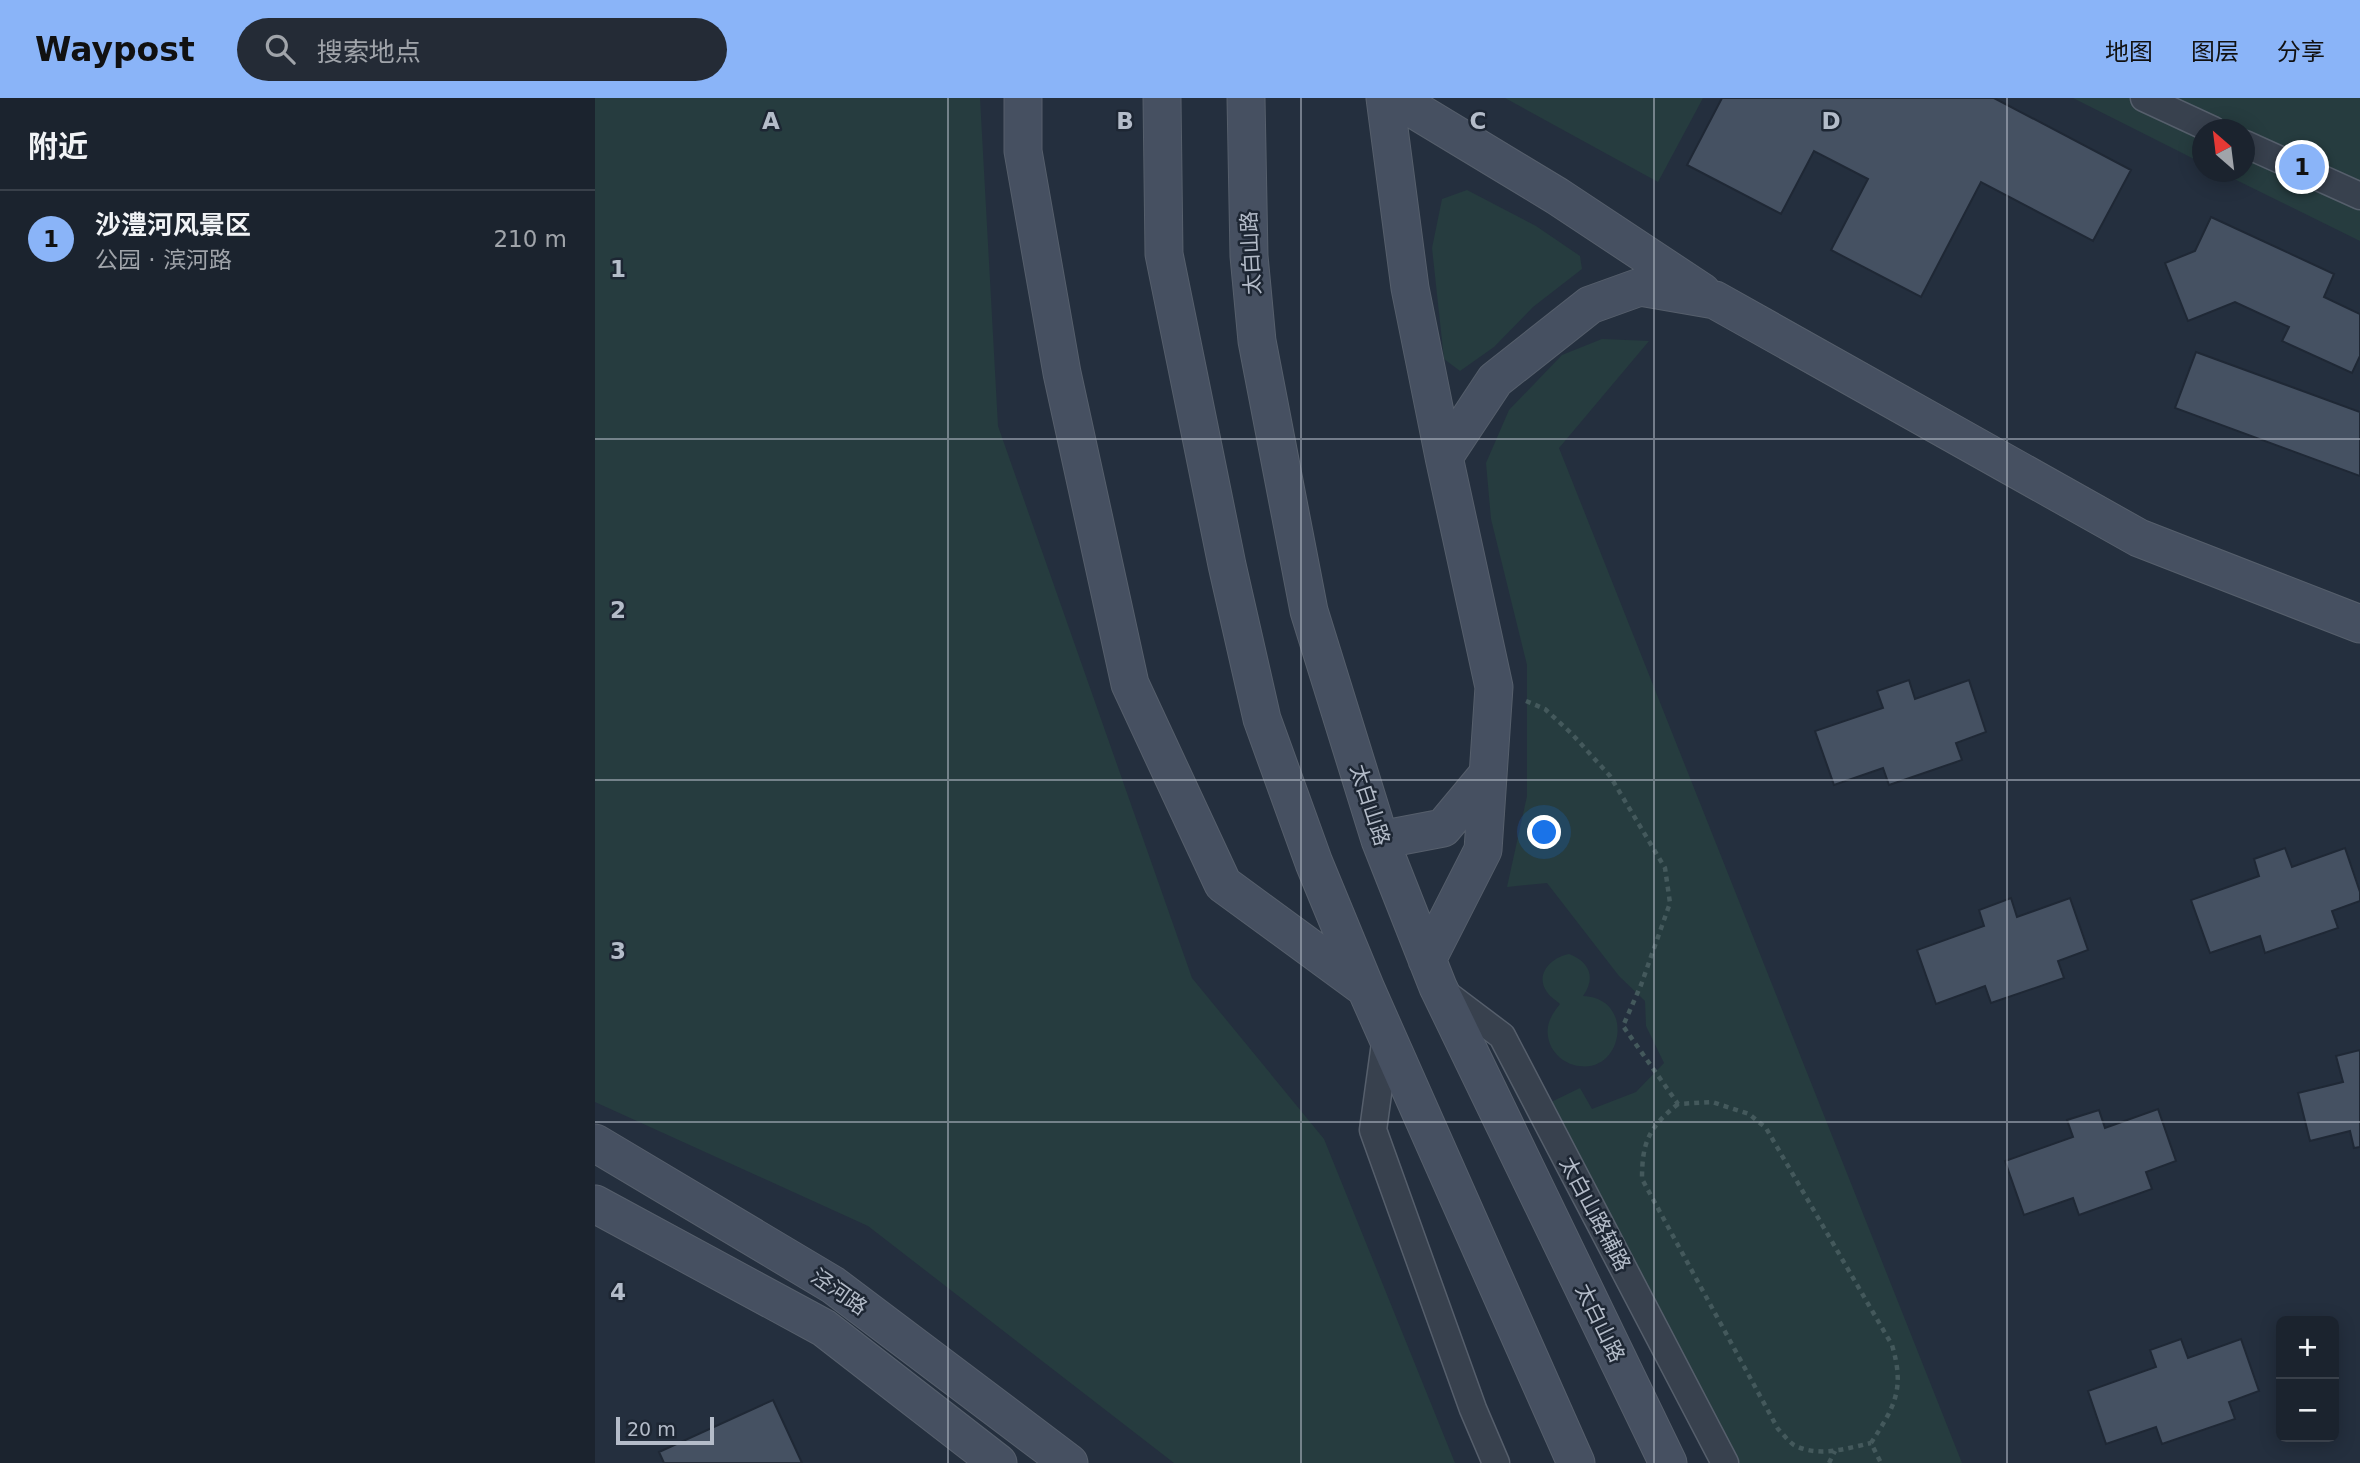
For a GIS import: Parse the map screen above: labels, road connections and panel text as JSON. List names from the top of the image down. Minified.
{"streets":{"street":["太白山路","太白山路辅路","泾河路"]},"crossings":[["太白山路","太白山路辅路"]],"scale_bar":"20 m","north":"top left","page":{"header":"Waypost","search":"搜索地点","nav":["地图","图层","分享"],"heading":"附近","pins":"1","list":[{"mark":"1","name":"沙澧河风景区","note":"公园 · 滨河路","value":"210 m"}],"map_buttons":["+","−"],"scale":"20 m"},"grid":{"columns":["A","B","C","D"],"rows":["1","2","3","4"]}}
